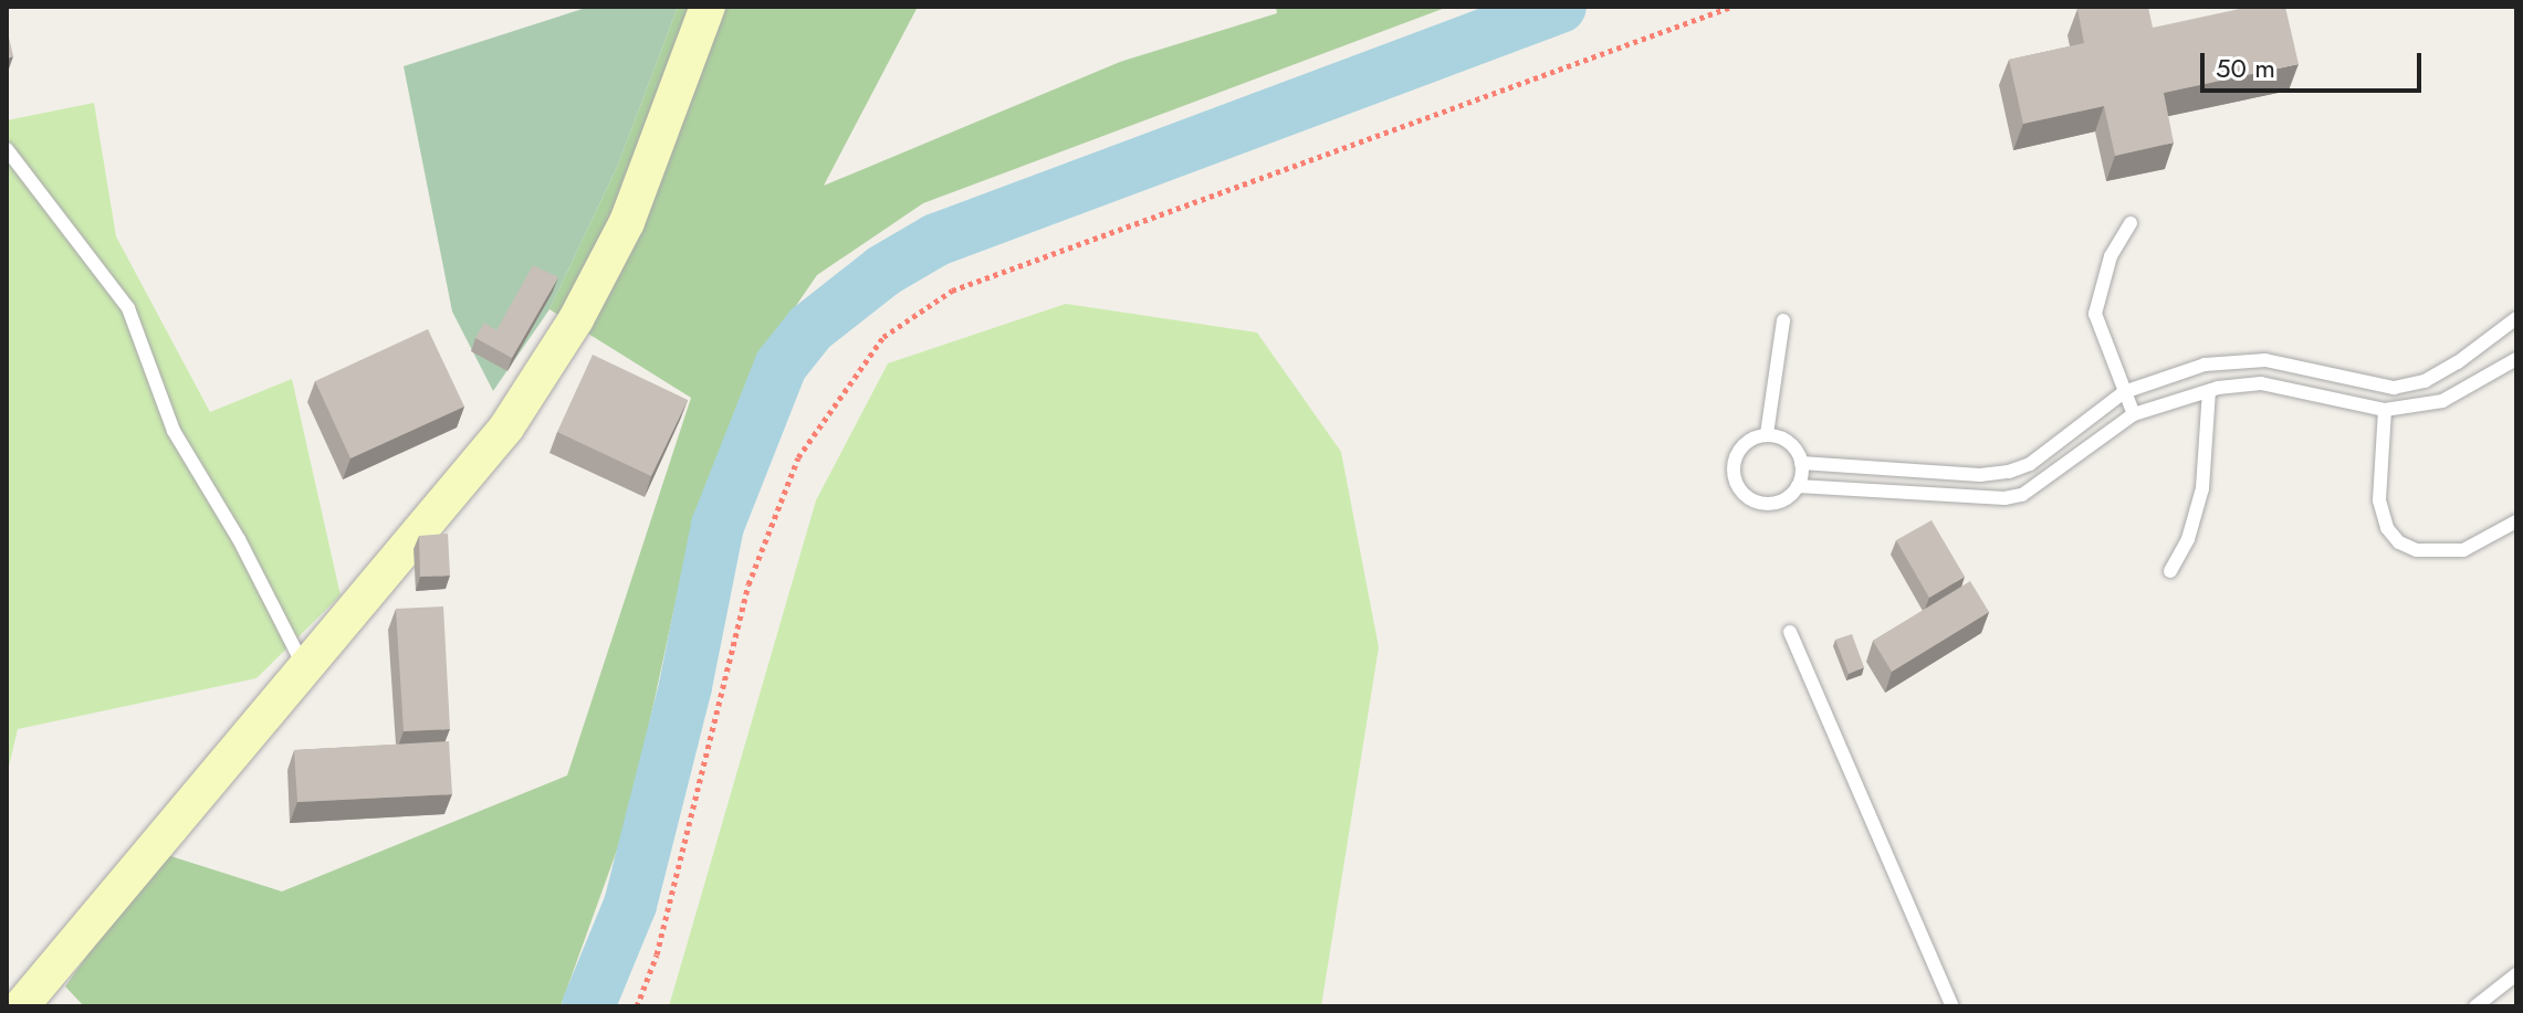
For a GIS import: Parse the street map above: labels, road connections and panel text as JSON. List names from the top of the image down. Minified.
{"scale_bar":"50 m"}
